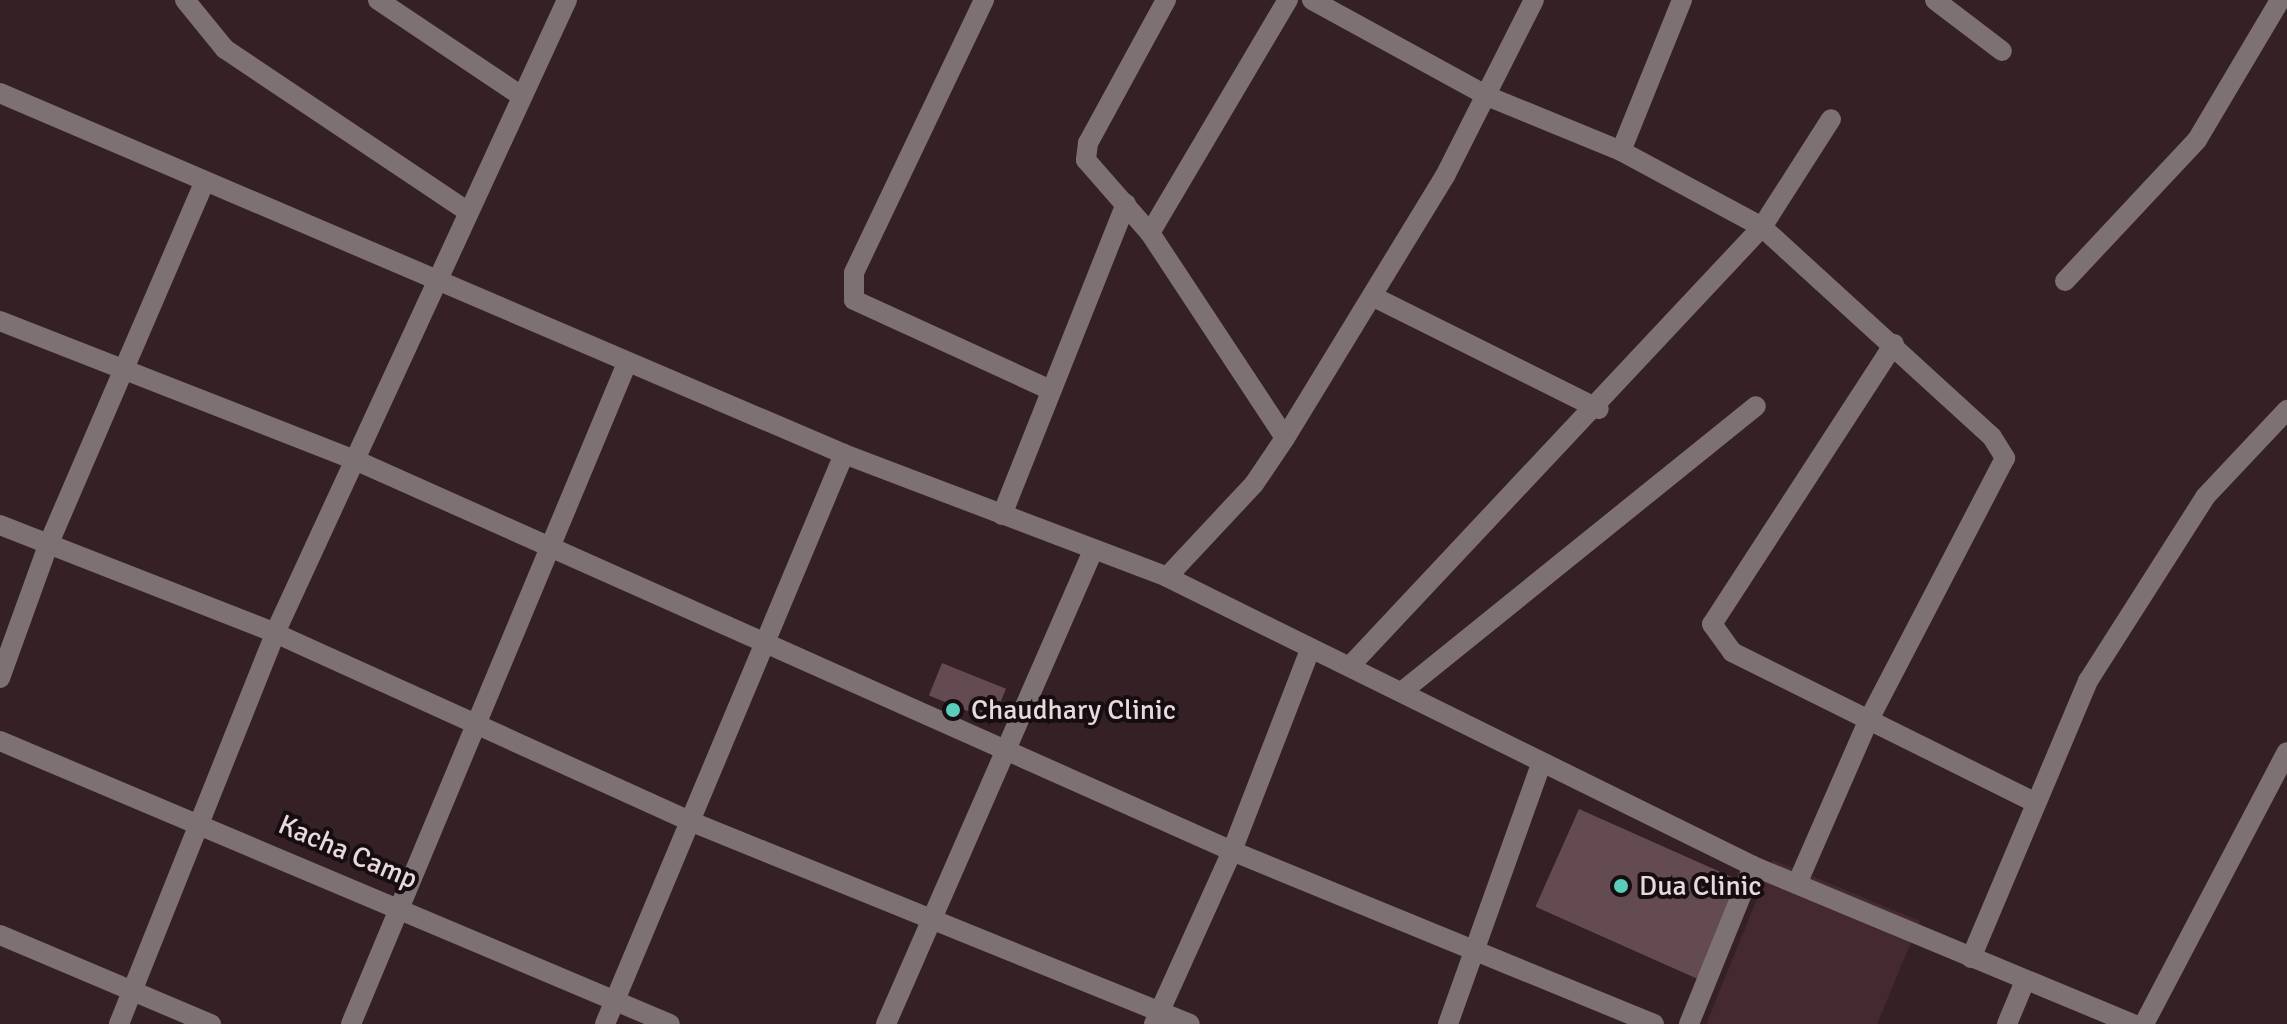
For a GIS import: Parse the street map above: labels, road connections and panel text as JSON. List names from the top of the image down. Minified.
{"streets":{"street":["Kacha Camp"]},"places":["Chaudhary Clinic","Dua Clinic"]}
